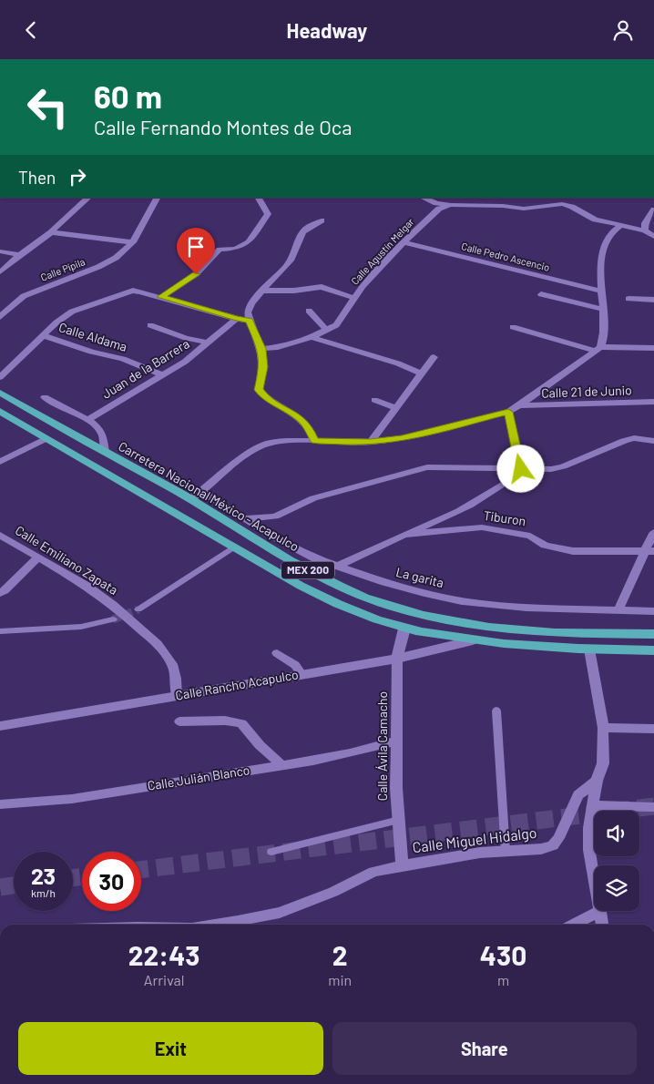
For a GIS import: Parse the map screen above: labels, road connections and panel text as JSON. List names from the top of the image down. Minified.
{"streets":{"main road":["Carretera Nacional México - Acapulco","MEX 200","Calle Rancho Acapulco","Calle Ávila Camacho"],"street":["Calle Agustín Melgar","Calle Pedro Ascencio","Calle Pípila","Calle Aldama","Juan de la Barrera","Calle 21 de Junio","Tiburon","Calle Emiliano Zapata","La garita","Calle Julián Blanco","Calle Miguel Hidalgo"]},"crossings":[["Calle Agustín Melgar","Calle Pedro Ascencio"],["Calle Aldama","Juan de la Barrera"],["Tiburon","La garita"],["Calle Emiliano Zapata","Calle Rancho Acapulco"],["MEX 200","Calle Rancho Acapulco"],["MEX 200","Calle Ávila Camacho"],["Calle Rancho Acapulco","Calle Ávila Camacho"],["Calle Ávila Camacho","Calle Julián Blanco"],["Calle Ávila Camacho","Calle Miguel Hidalgo"]],"page":{"header":"Headway","turn":["60 m","Calle Fernando Montes de Oca"],"then":"Then","speed":"23 km/h","limit":"30","eta":["22:43","Arrival","2","min","430","m"],"buttons":["Exit","Share"]}}
